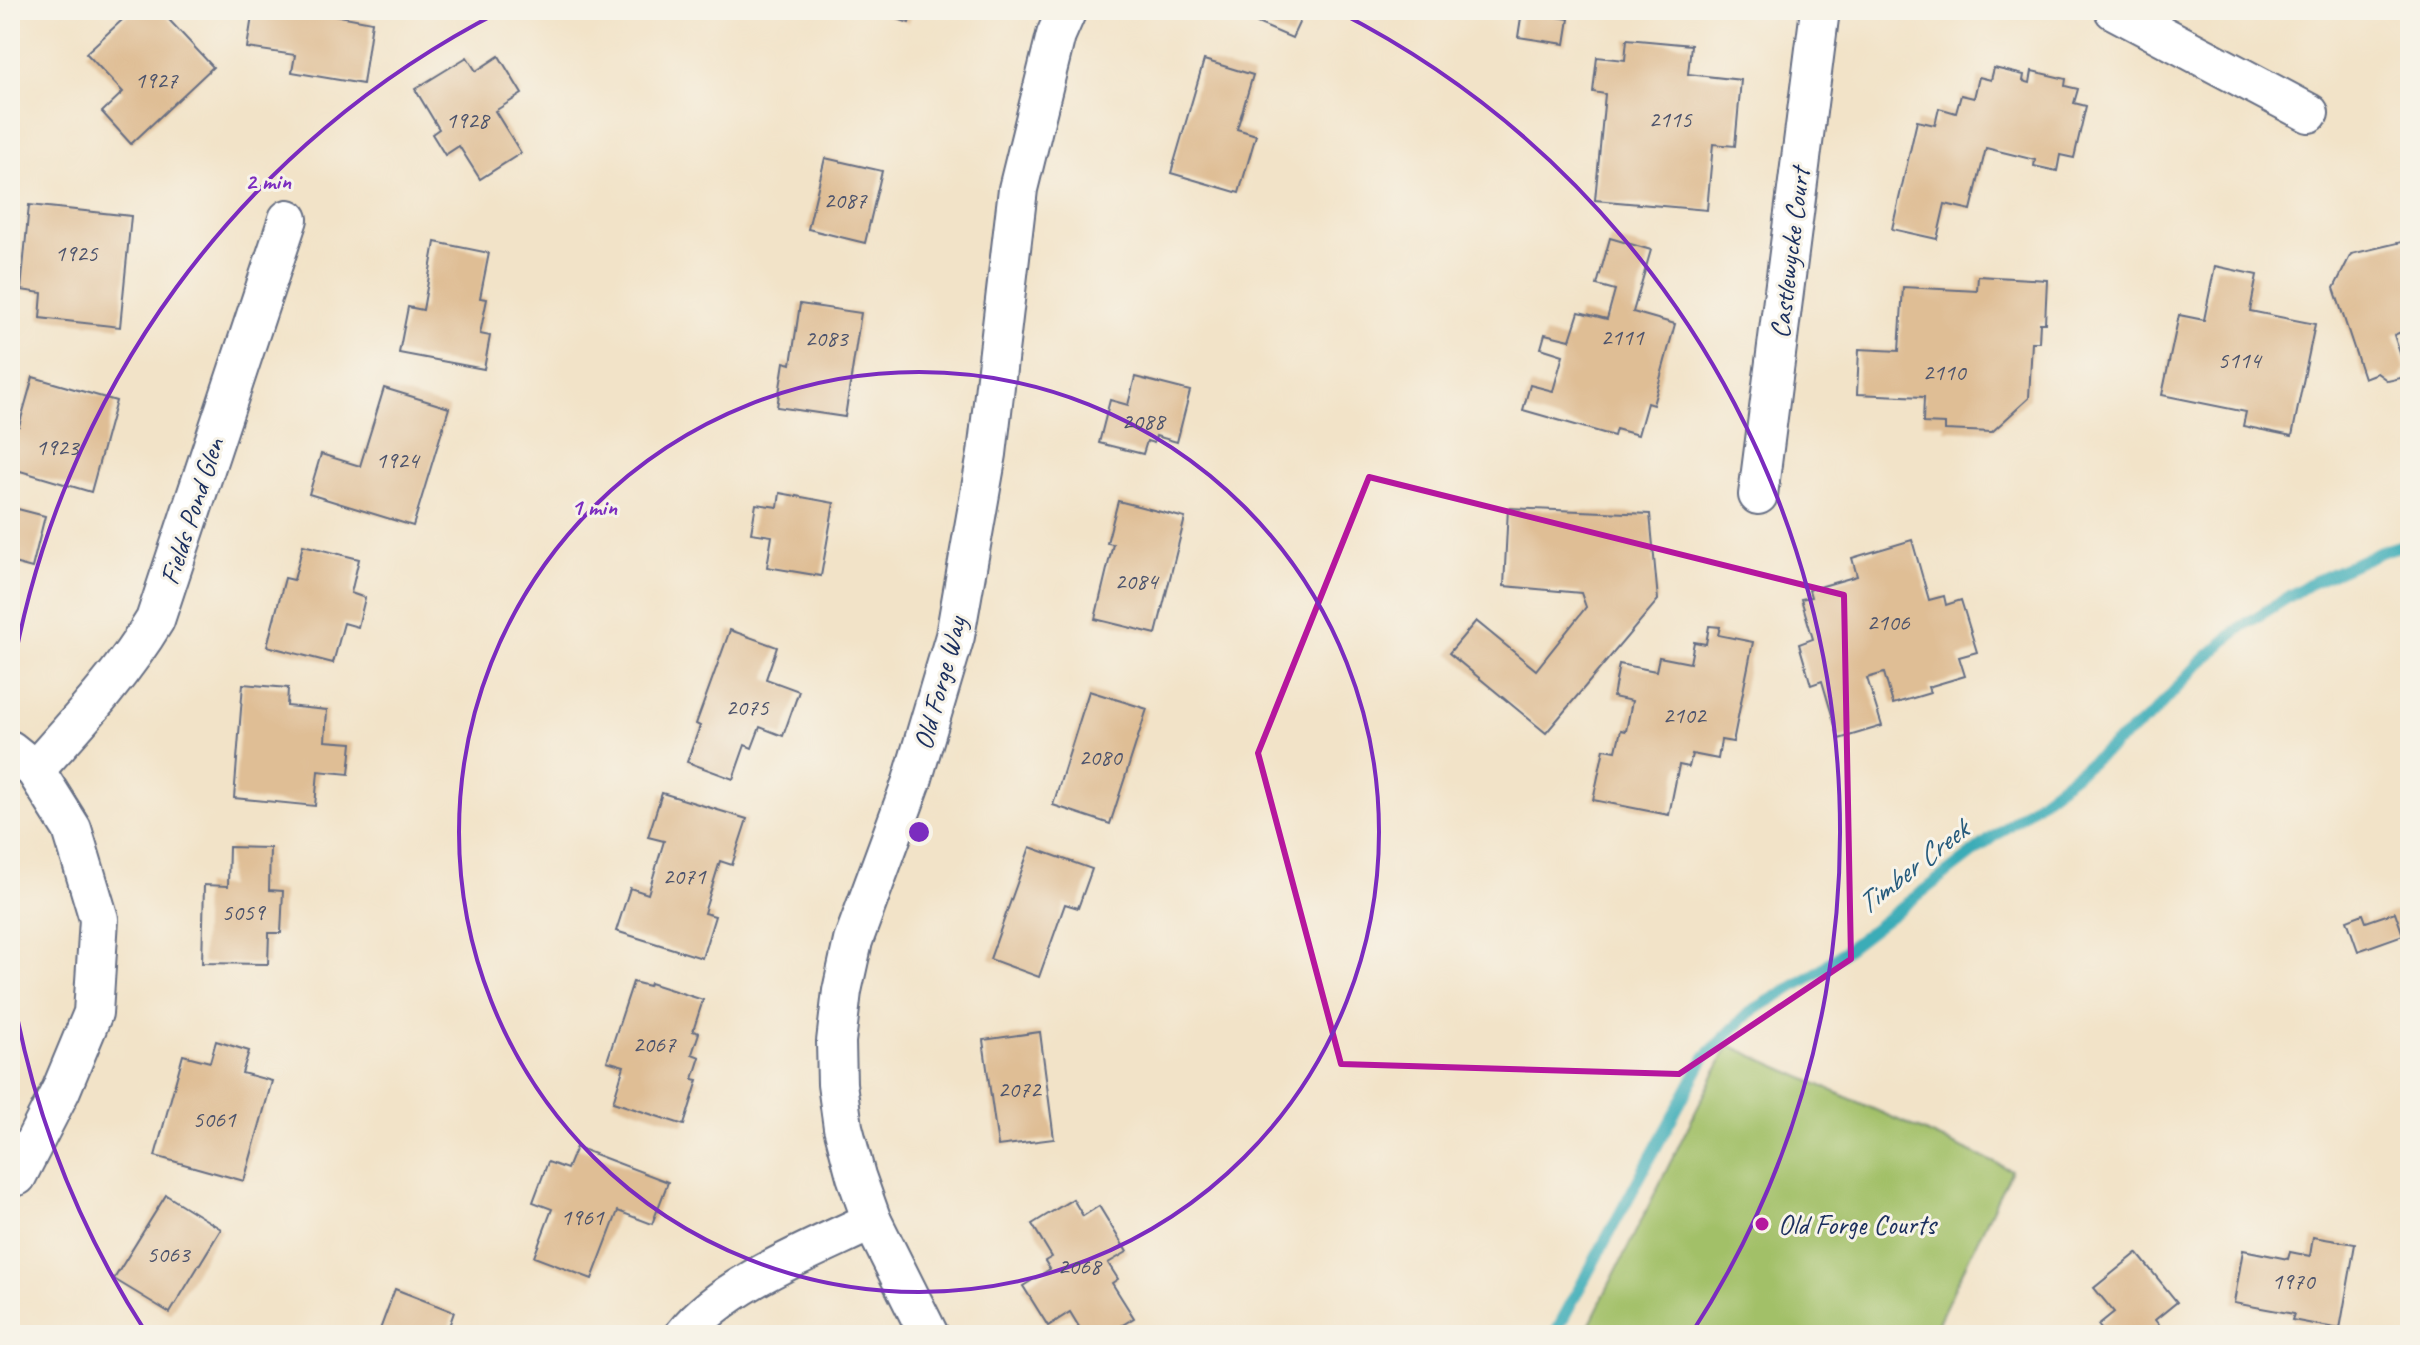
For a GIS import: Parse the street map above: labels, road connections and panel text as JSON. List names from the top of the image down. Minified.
{"streets":{"street":["Castlewycke Court","Fields Pond Glen","Old Forge Way"]},"water":["Timber Creek"],"places":["Old Forge Courts"],"house_numbers":["1927","2115","1928","2087","1925","2111","2083","5114","2110","2088","1923","1924","2084","2106","2075","2102","2080","2071","5059","2067","2072","5061","1961","5063","2068","1970"],"rings":["2 min","1 min"]}
